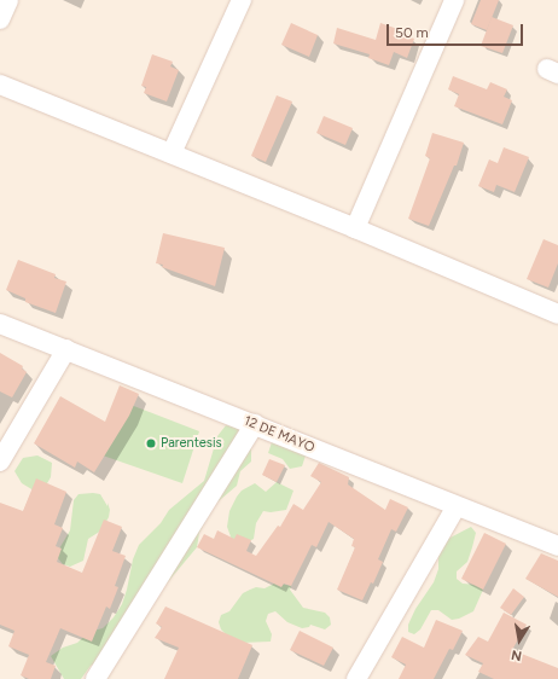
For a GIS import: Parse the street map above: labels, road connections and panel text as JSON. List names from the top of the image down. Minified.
{"streets":{"street":["12 DE MAYO"]},"places":["Parentesis"],"scale_bar":"50 m","north":"bottom"}
